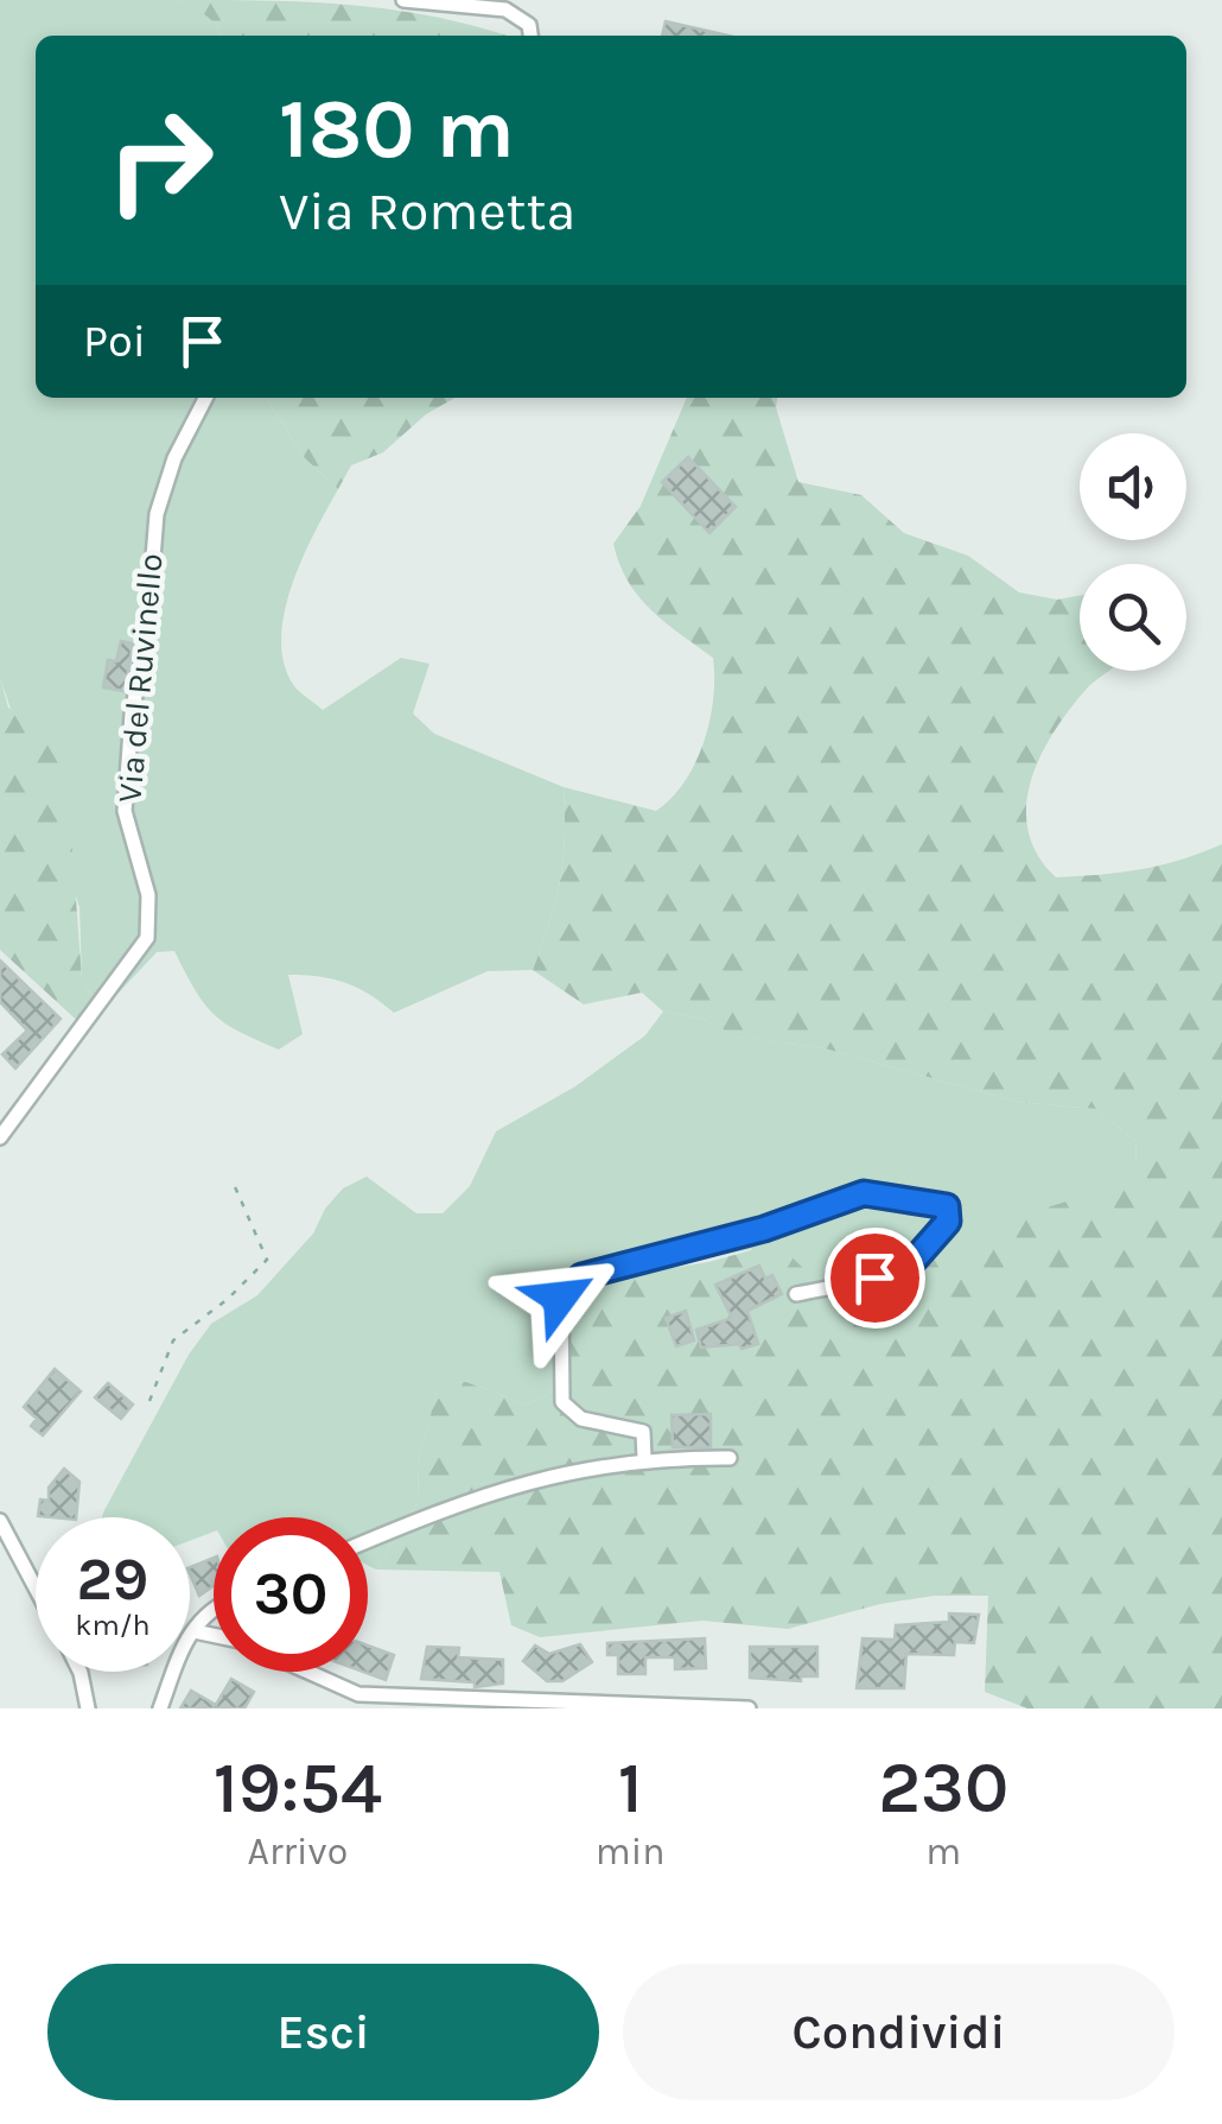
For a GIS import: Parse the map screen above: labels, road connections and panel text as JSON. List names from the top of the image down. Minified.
{"streets":{"street":["Via del Ruvinello"]},"page":{"turn":["180 m","Via Rometta"],"then":"Poi","speed":"29 km/h","limit":"30","eta":["19:54","Arrivo","1","min","230","m"],"buttons":["Esci","Condividi"]}}
